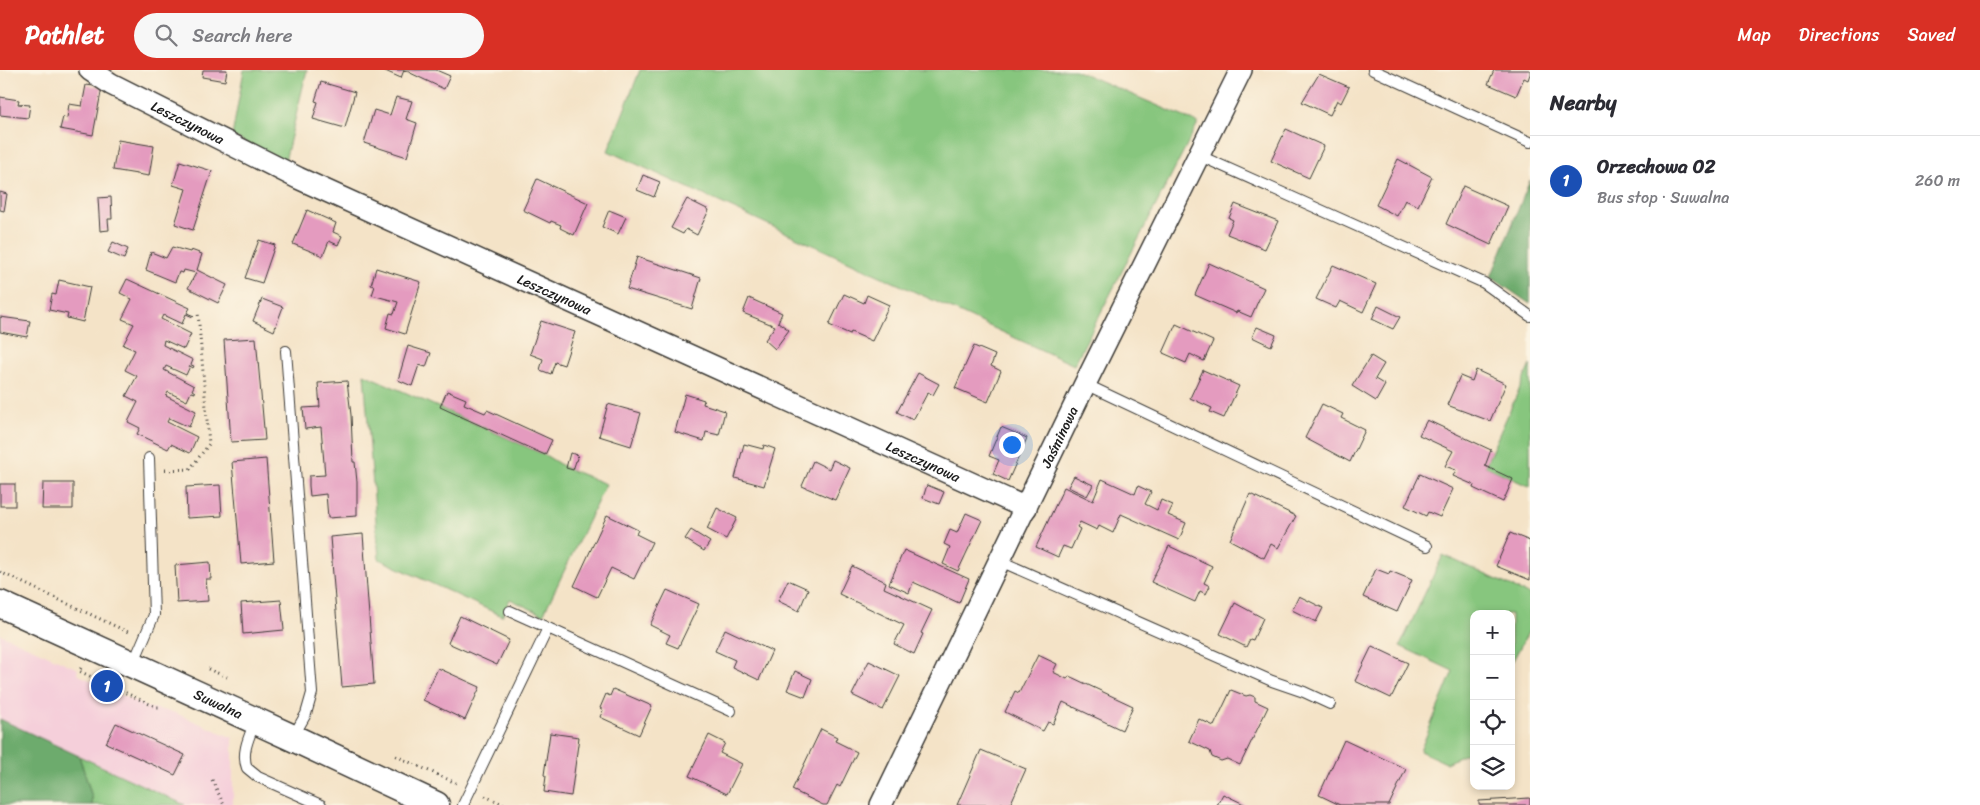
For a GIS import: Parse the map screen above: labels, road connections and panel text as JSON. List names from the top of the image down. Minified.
{"streets":{"street":["Leszczynowa","Jaśminowa","Suwalna"]},"crossings":[["Leszczynowa","Jaśminowa"]],"page":{"header":"Pathlet","search":"Search here","nav":["Map","Directions","Saved"],"heading":"Nearby","list":[{"mark":"1","name":"Orzechowa 02","note":"Bus stop · Suwalna","value":"260 m"}],"map_buttons":["+","−"],"pins":"1"}}
